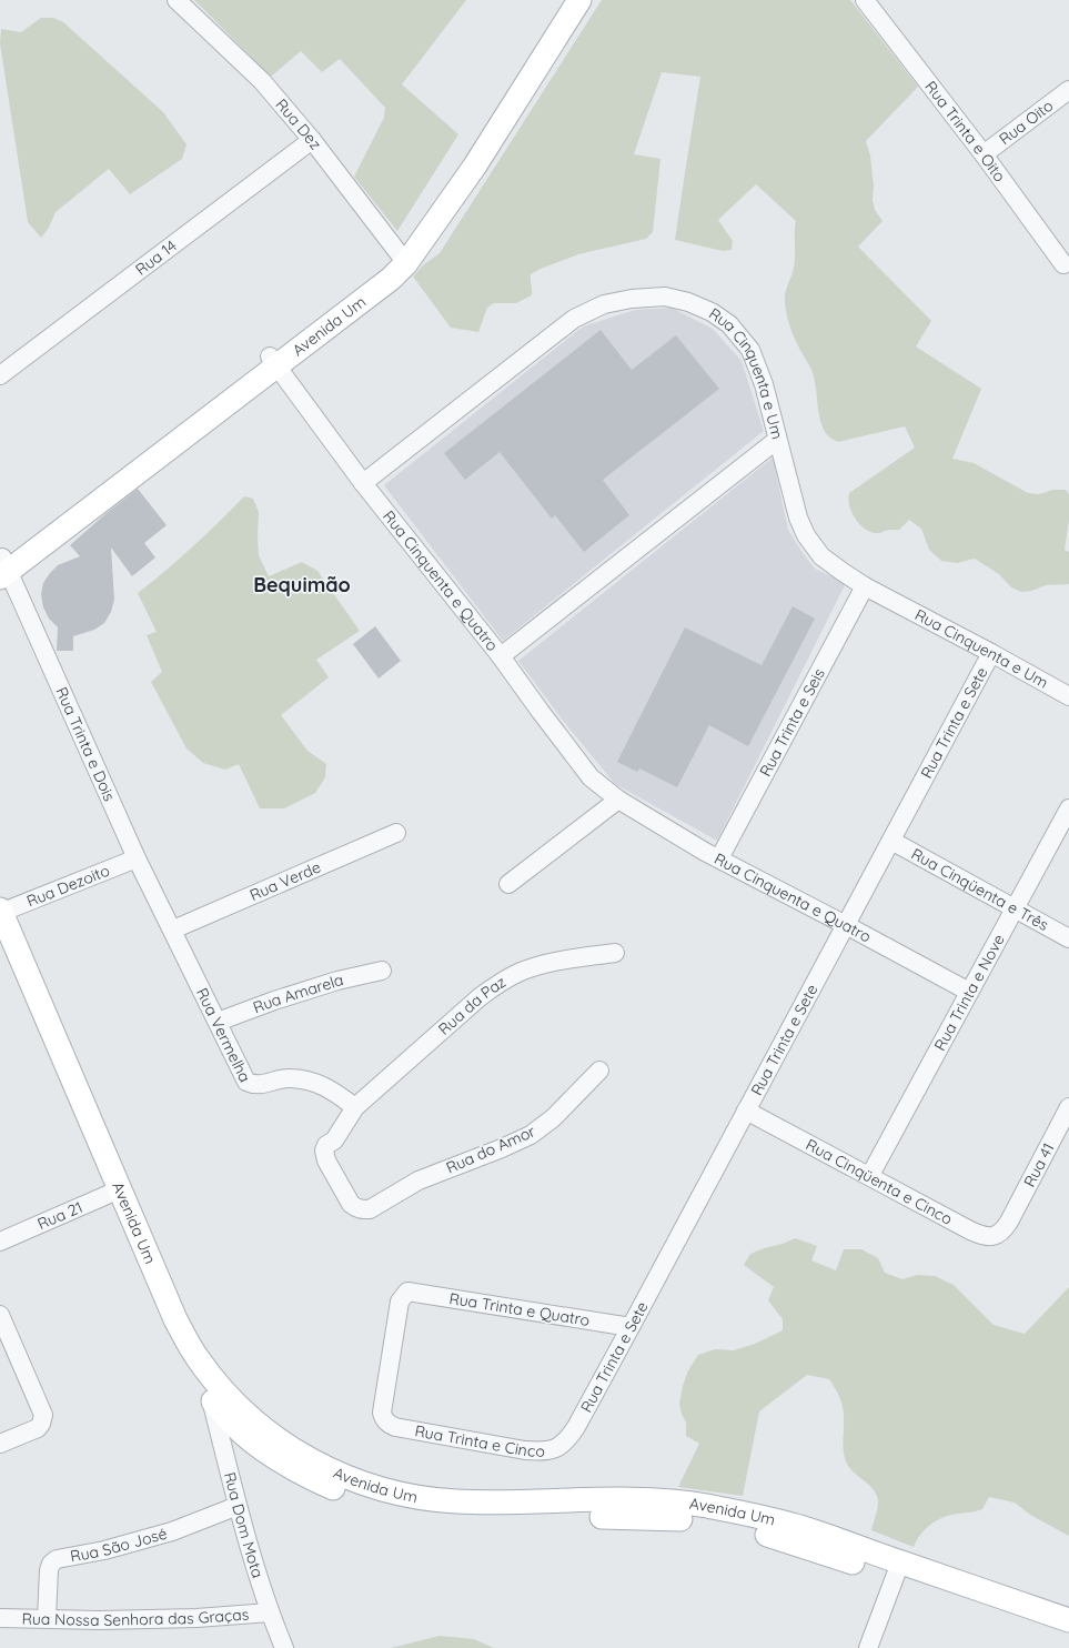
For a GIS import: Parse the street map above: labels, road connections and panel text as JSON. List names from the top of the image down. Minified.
{"streets":{"main road":["Avenida Um"],"street":["Rua Oito","Rua Dez","Rua Trinta e Oito","Rua 14","Rua Cinquenta e Um","Rua Cinquenta e Quatro","Rua Trinta e Seis","Rua Trinta e Sete","Rua Trinta e Dois","Rua Verde","Rua Dezoito","Rua Cinqüenta e Três","Rua Trinta e Nove","Rua Amarela","Rua da Paz","Rua Vermelha","Rua do Amor","Rua 41","Rua Cinqüenta e Cinco","Rua 21","Rua Trinta e Quatro","Rua Trinta e Cinco","Rua Dom Mota","Rua São José","Rua Nossa Senhora das Graças"]},"crossings":[["Rua Oito","Rua Trinta e Oito"],["Rua Dez","Rua 14"],["Rua Dez","Avenida Um"],["Avenida Um","Rua Cinquenta e Quatro"],["Avenida Um","Rua Trinta e Dois"],["Avenida Um","Rua Dezoito"],["Avenida Um","Rua 21"],["Avenida Um","Rua Dom Mota"],["Rua Cinquenta e Um","Rua Cinquenta e Quatro"],["Rua Cinquenta e Um","Rua Trinta e Seis"],["Rua Cinquenta e Um","Rua Trinta e Sete"],["Rua Cinquenta e Quatro","Rua Trinta e Seis"],["Rua Cinquenta e Quatro","Rua Trinta e Sete"],["Rua Cinquenta e Quatro","Rua Trinta e Nove"],["Rua Trinta e Sete","Rua Cinqüenta e Três"],["Rua Trinta e Sete","Rua Cinqüenta e Cinco"],["Rua Trinta e Sete","Rua Trinta e Quatro"],["Rua Trinta e Sete","Rua Trinta e Cinco"],["Rua Trinta e Dois","Rua Verde"],["Rua Trinta e Dois","Rua Dezoito"],["Rua Trinta e Dois","Rua Vermelha"],["Rua Verde","Rua Vermelha"],["Rua Cinqüenta e Três","Rua Trinta e Nove"],["Rua Trinta e Nove","Rua Cinqüenta e Cinco"],["Rua Amarela","Rua Vermelha"],["Rua da Paz","Rua Vermelha"],["Rua da Paz","Rua do Amor"],["Rua 41","Rua Cinqüenta e Cinco"],["Rua Trinta e Quatro","Rua Trinta e Cinco"],["Rua Dom Mota","Rua São José"],["Rua Dom Mota","Rua Nossa Senhora das Graças"],["Rua São José","Rua Nossa Senhora das Graças"]],"districts":["Bequimão"]}
